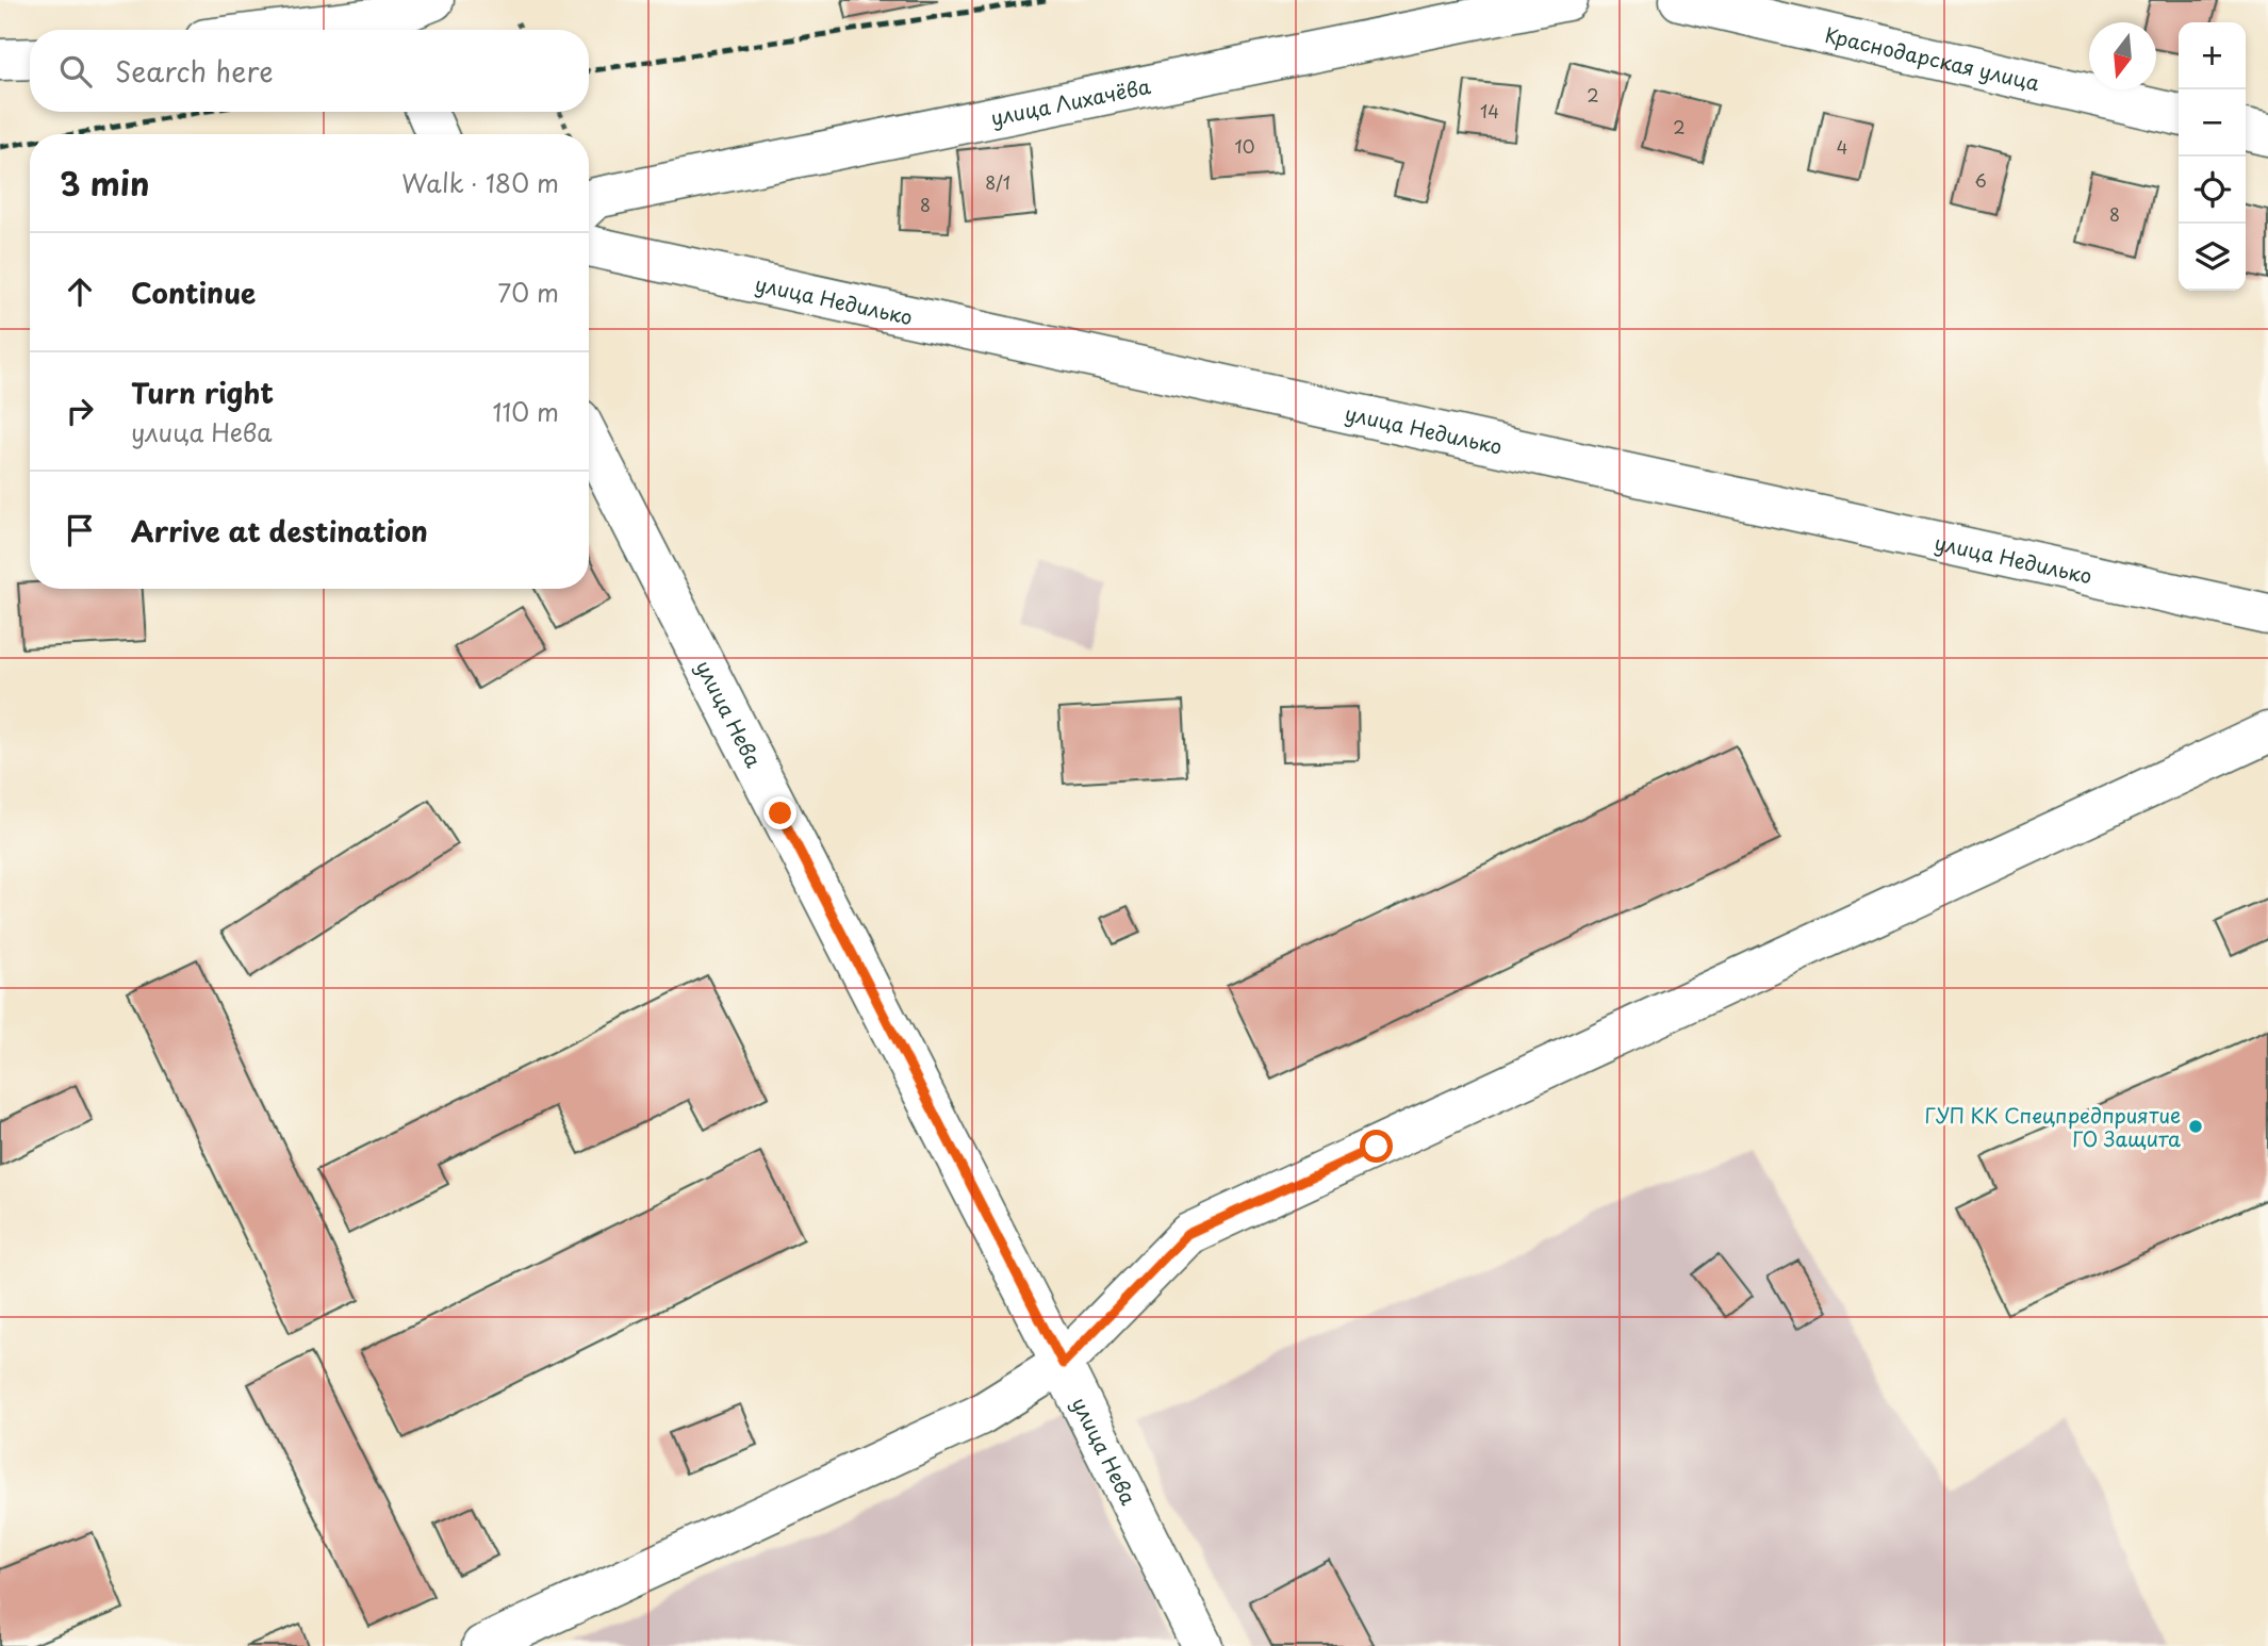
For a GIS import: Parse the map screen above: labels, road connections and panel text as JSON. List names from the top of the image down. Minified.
{"streets":{"street":["Краснодарская улица","улица Лихачёва","улица Недилько","улица Нева"]},"places":["ГУП КК Спецпредприятие ГО Защита"],"house_numbers":["2","14","2","10","4","6","8/1","8","8"],"north":"bottom","page":{"map_buttons":["+","−"],"search":"Search here","heading":["3 min","Walk · 180 m"],"list":[["Continue","70 m"],["Turn right","улица Нева","110 m"],"Arrive at destination"]}}
